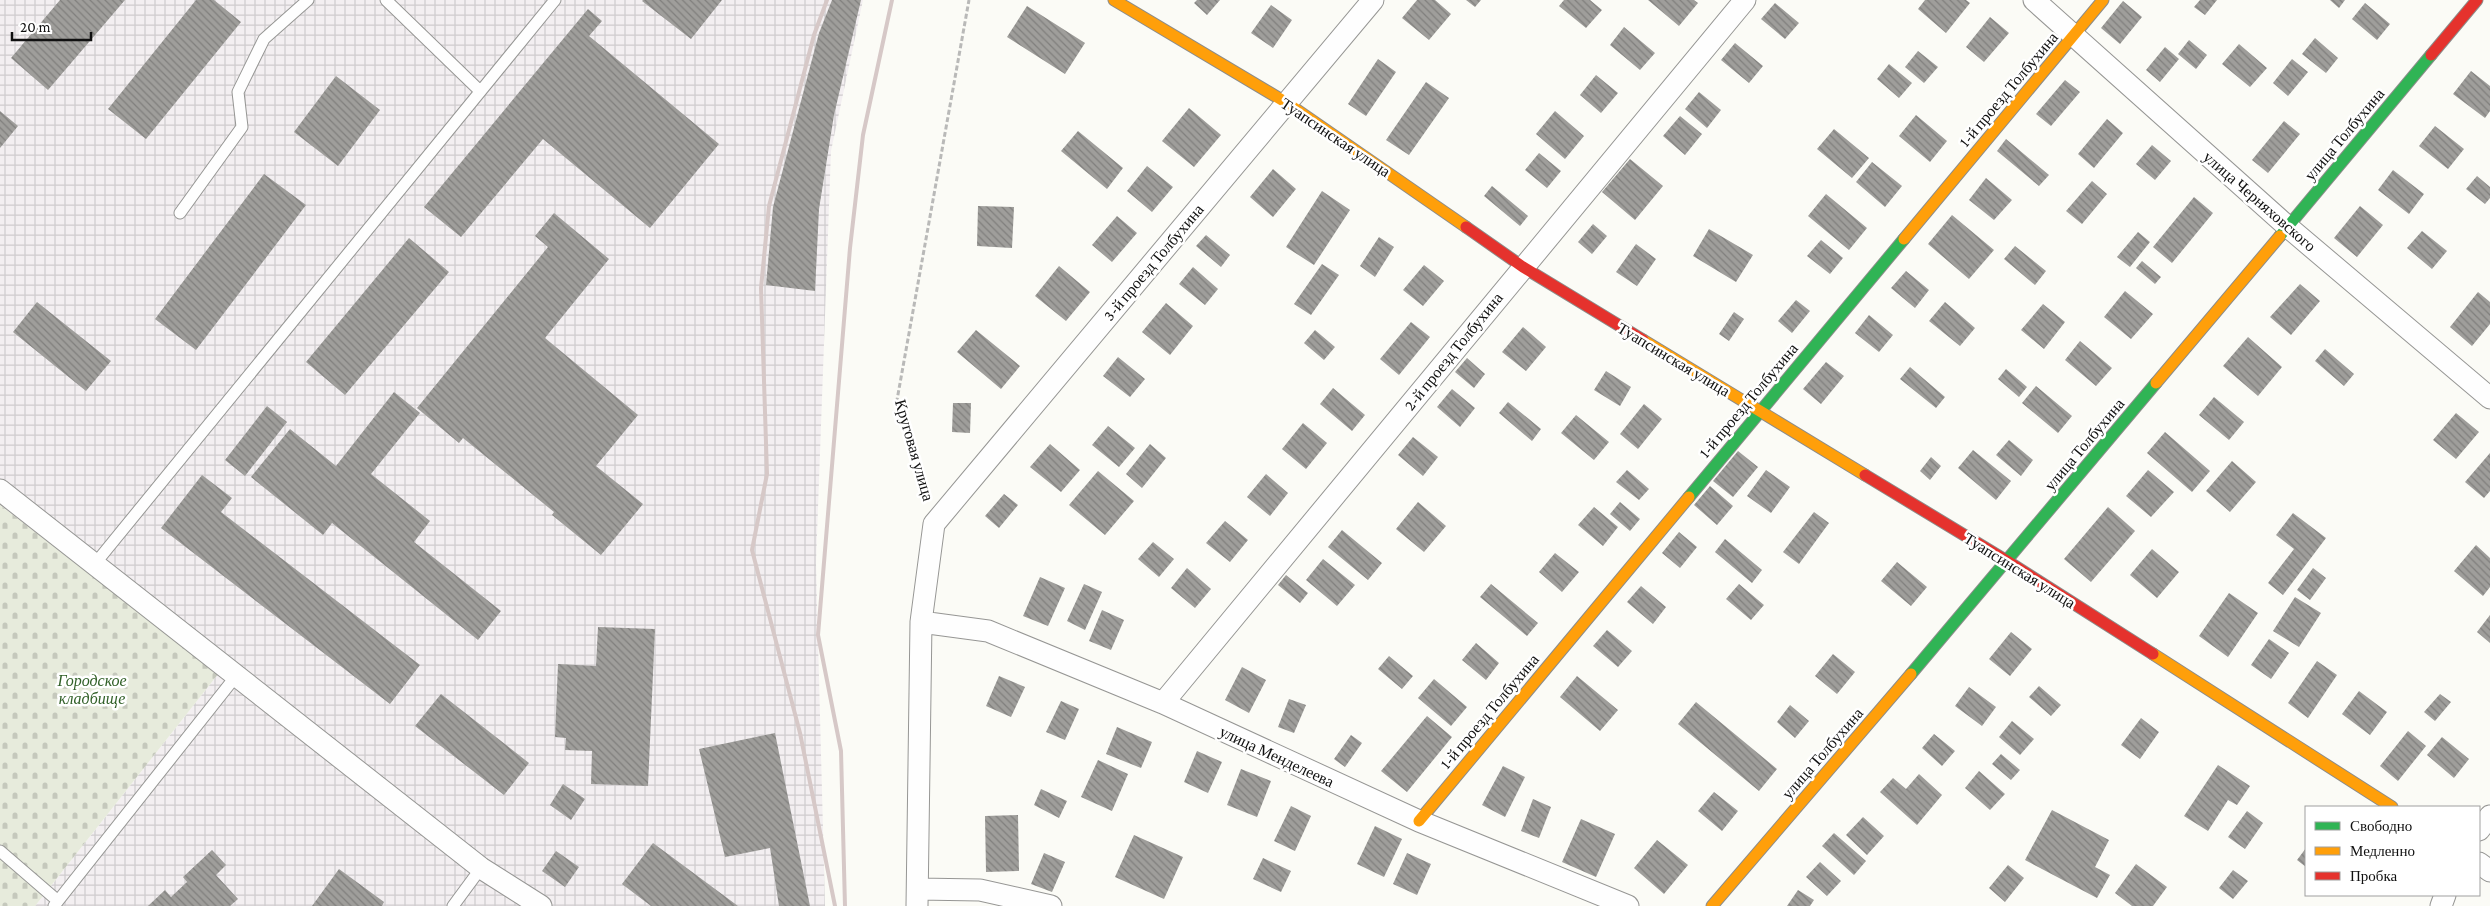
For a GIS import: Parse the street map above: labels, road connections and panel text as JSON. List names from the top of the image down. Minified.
{"streets":{"street":["1-й проезд Толбухина","улица Толбухина","Туапсинская улица","улица Черняховского","3-й проезд Толбухина","2-й проезд Толбухина","Круговая улица","улица Менделеева"]},"crossings":[["1-й проезд Толбухина","Туапсинская улица"],["1-й проезд Толбухина","улица Черняховского"],["1-й проезд Толбухина","улица Менделеева"],["улица Толбухина","Туапсинская улица"],["улица Толбухина","улица Черняховского"],["Туапсинская улица","3-й проезд Толбухина"],["Туапсинская улица","2-й проезд Толбухина"],["3-й проезд Толбухина","Круговая улица"],["2-й проезд Толбухина","улица Менделеева"],["Круговая улица","улица Менделеева"]],"parks":["Городское кладбище"],"legend":["Свободно","Медленно","Пробка"],"scale_bar":"20 m"}
